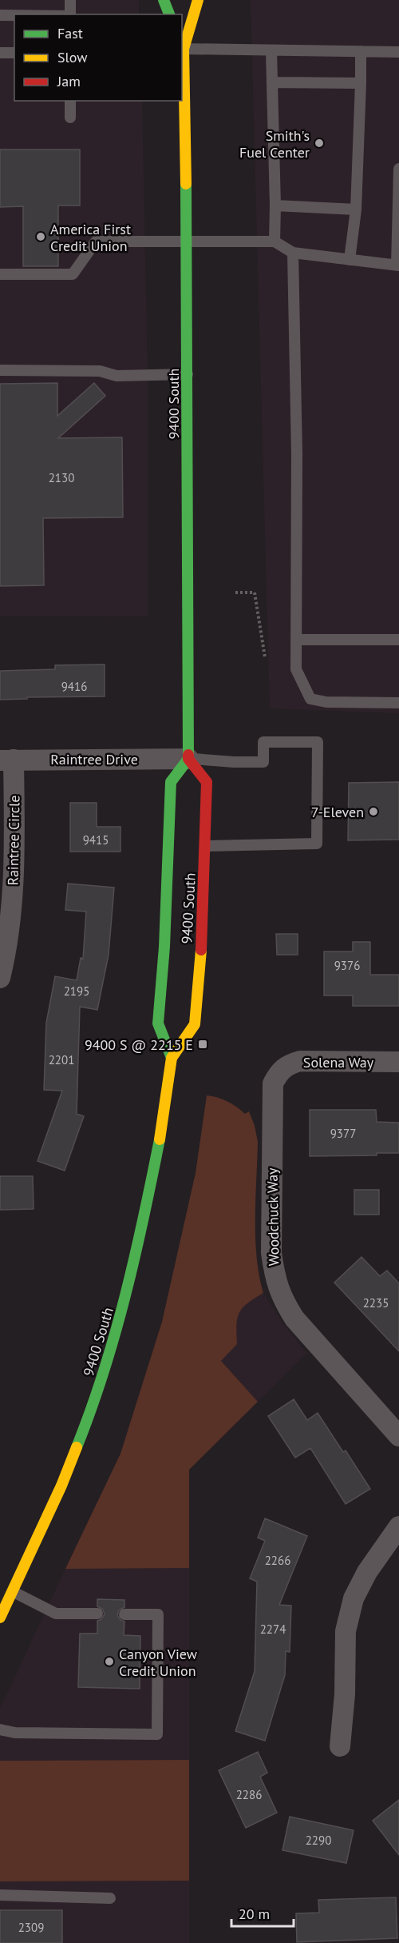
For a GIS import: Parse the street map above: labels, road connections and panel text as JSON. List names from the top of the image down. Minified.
{"streets":{"main road":["9400 South"],"street":["Raintree Drive","Raintree Circle","Solena Way","Woodchuck Way"]},"crossings":[["9400 South","Raintree Drive"],["Raintree Drive","Raintree Circle"],["Solena Way","Woodchuck Way"]],"places":{"other":["Smith's Fuel Center","America First Credit Union","7-Eleven","Canyon View Credit Union"],"transit":["9400 S @ 2215 E"]},"house_numbers":["2130","9416","9415","9376","2195","2201","9377","2235","2266","2274","2286","2290","2309"],"legend":["Fast","Slow","Jam"],"scale_bar":"20 m"}
